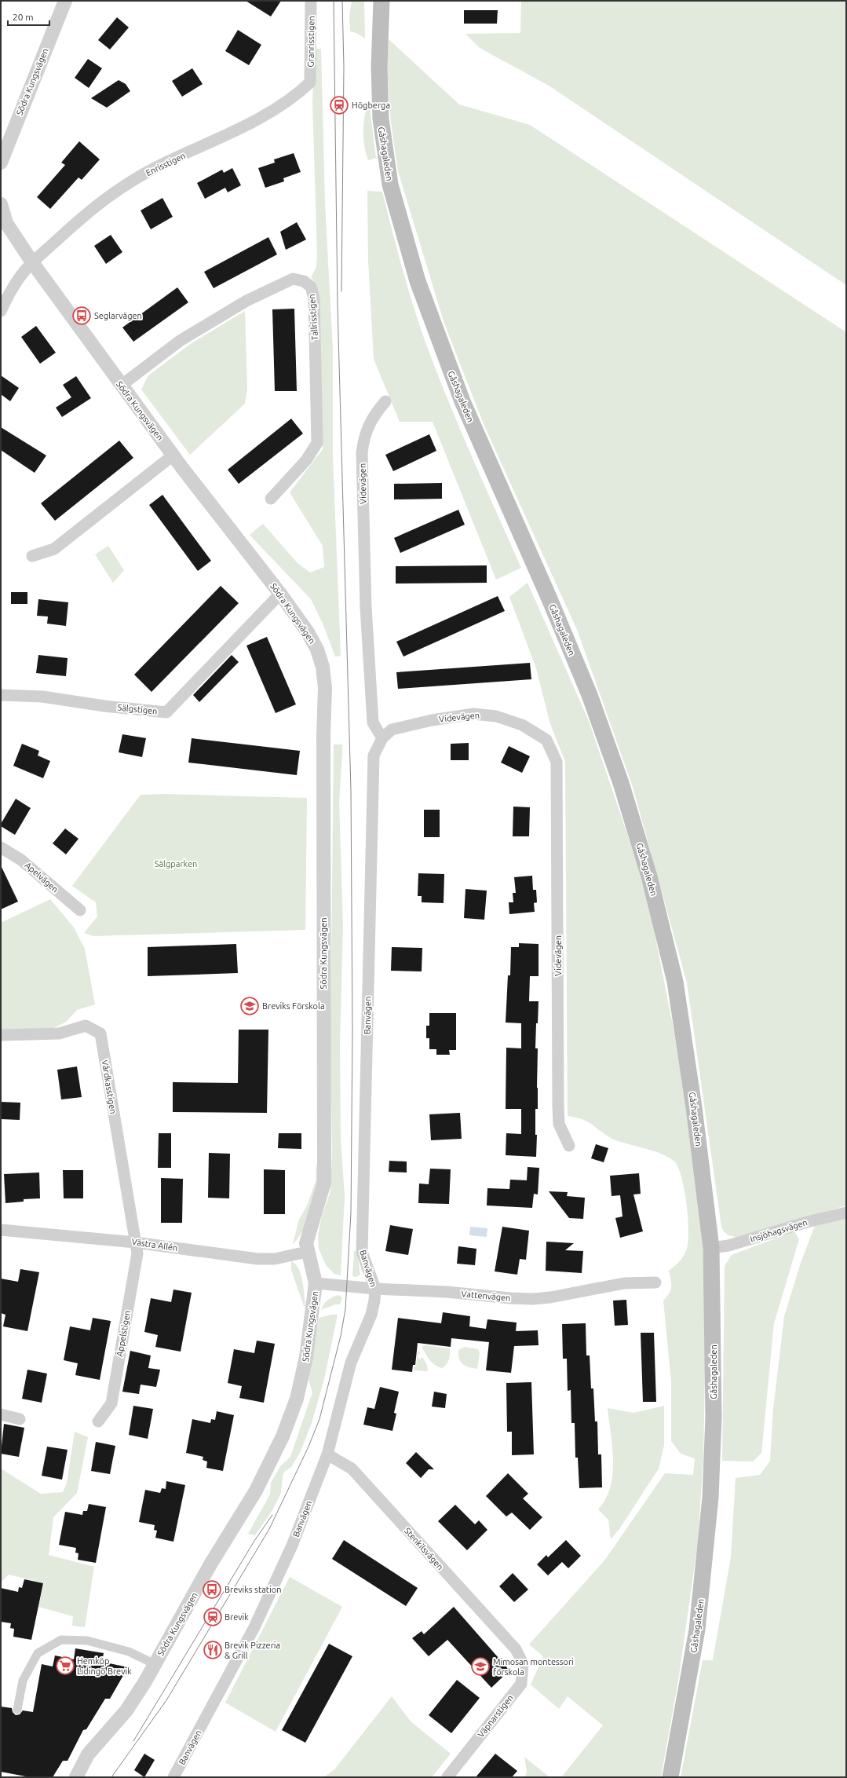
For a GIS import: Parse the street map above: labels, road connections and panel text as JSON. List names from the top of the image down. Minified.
{"streets":{"main road":["Gåshagaleden"],"street":["Granrisstigen","Södra Kungsvägen","Enrisstigen","Tallrisstigen","Videvägen","Sälgstigen","Apelvägen","Banvägen","Vårdkasstigen","Insjöhagsvägen","Västra Allén","Vattenvägen","Äppelstigen","Stenkilsvägen","Väpnarstigen"]},"crossings":[["Granrisstigen","Enrisstigen"],["Södra Kungsvägen","Enrisstigen"],["Södra Kungsvägen","Tallrisstigen"],["Södra Kungsvägen","Sälgstigen"],["Södra Kungsvägen","Västra Allén"],["Södra Kungsvägen","Vattenvägen"],["Gåshagaleden","Insjöhagsvägen"],["Videvägen","Banvägen"],["Banvägen","Vattenvägen"],["Banvägen","Stenkilsvägen"],["Vårdkasstigen","Västra Allén"],["Vårdkasstigen","Äppelstigen"],["Västra Allén","Äppelstigen"],["Stenkilsvägen","Väpnarstigen"]],"parks":["Sälgparken"],"places":{"station":["Högberga","Brevik"],"bus stop":["Seglarvägen","Breviks station"],"school or university":["Breviks Förskola","Mimosan montessori förskola"],"restaurant":["Brevik Pizzeria & Grill"],"supermarket":["Hemköp Lidingö Brevik"]},"scale_bar":"20 m"}
